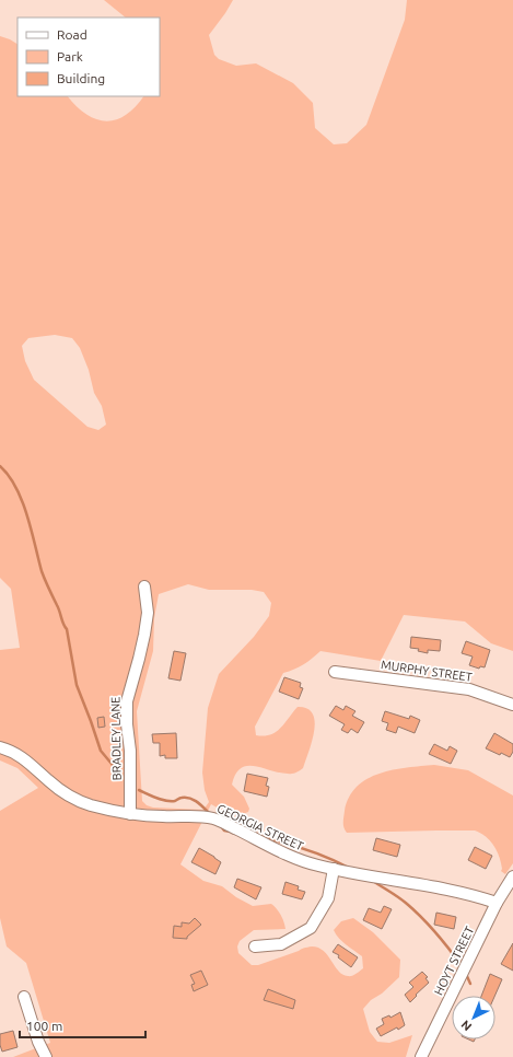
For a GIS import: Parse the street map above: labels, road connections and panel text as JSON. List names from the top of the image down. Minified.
{"streets":{"street":["MURPHY STREET","BRADLEY LANE","GEORGIA STREET","HOYT STREET"]},"crossings":[["BRADLEY LANE","GEORGIA STREET"],["GEORGIA STREET","HOYT STREET"]],"legend":["Road","Park","Building"],"scale_bar":"100 m","north":"bottom left"}
